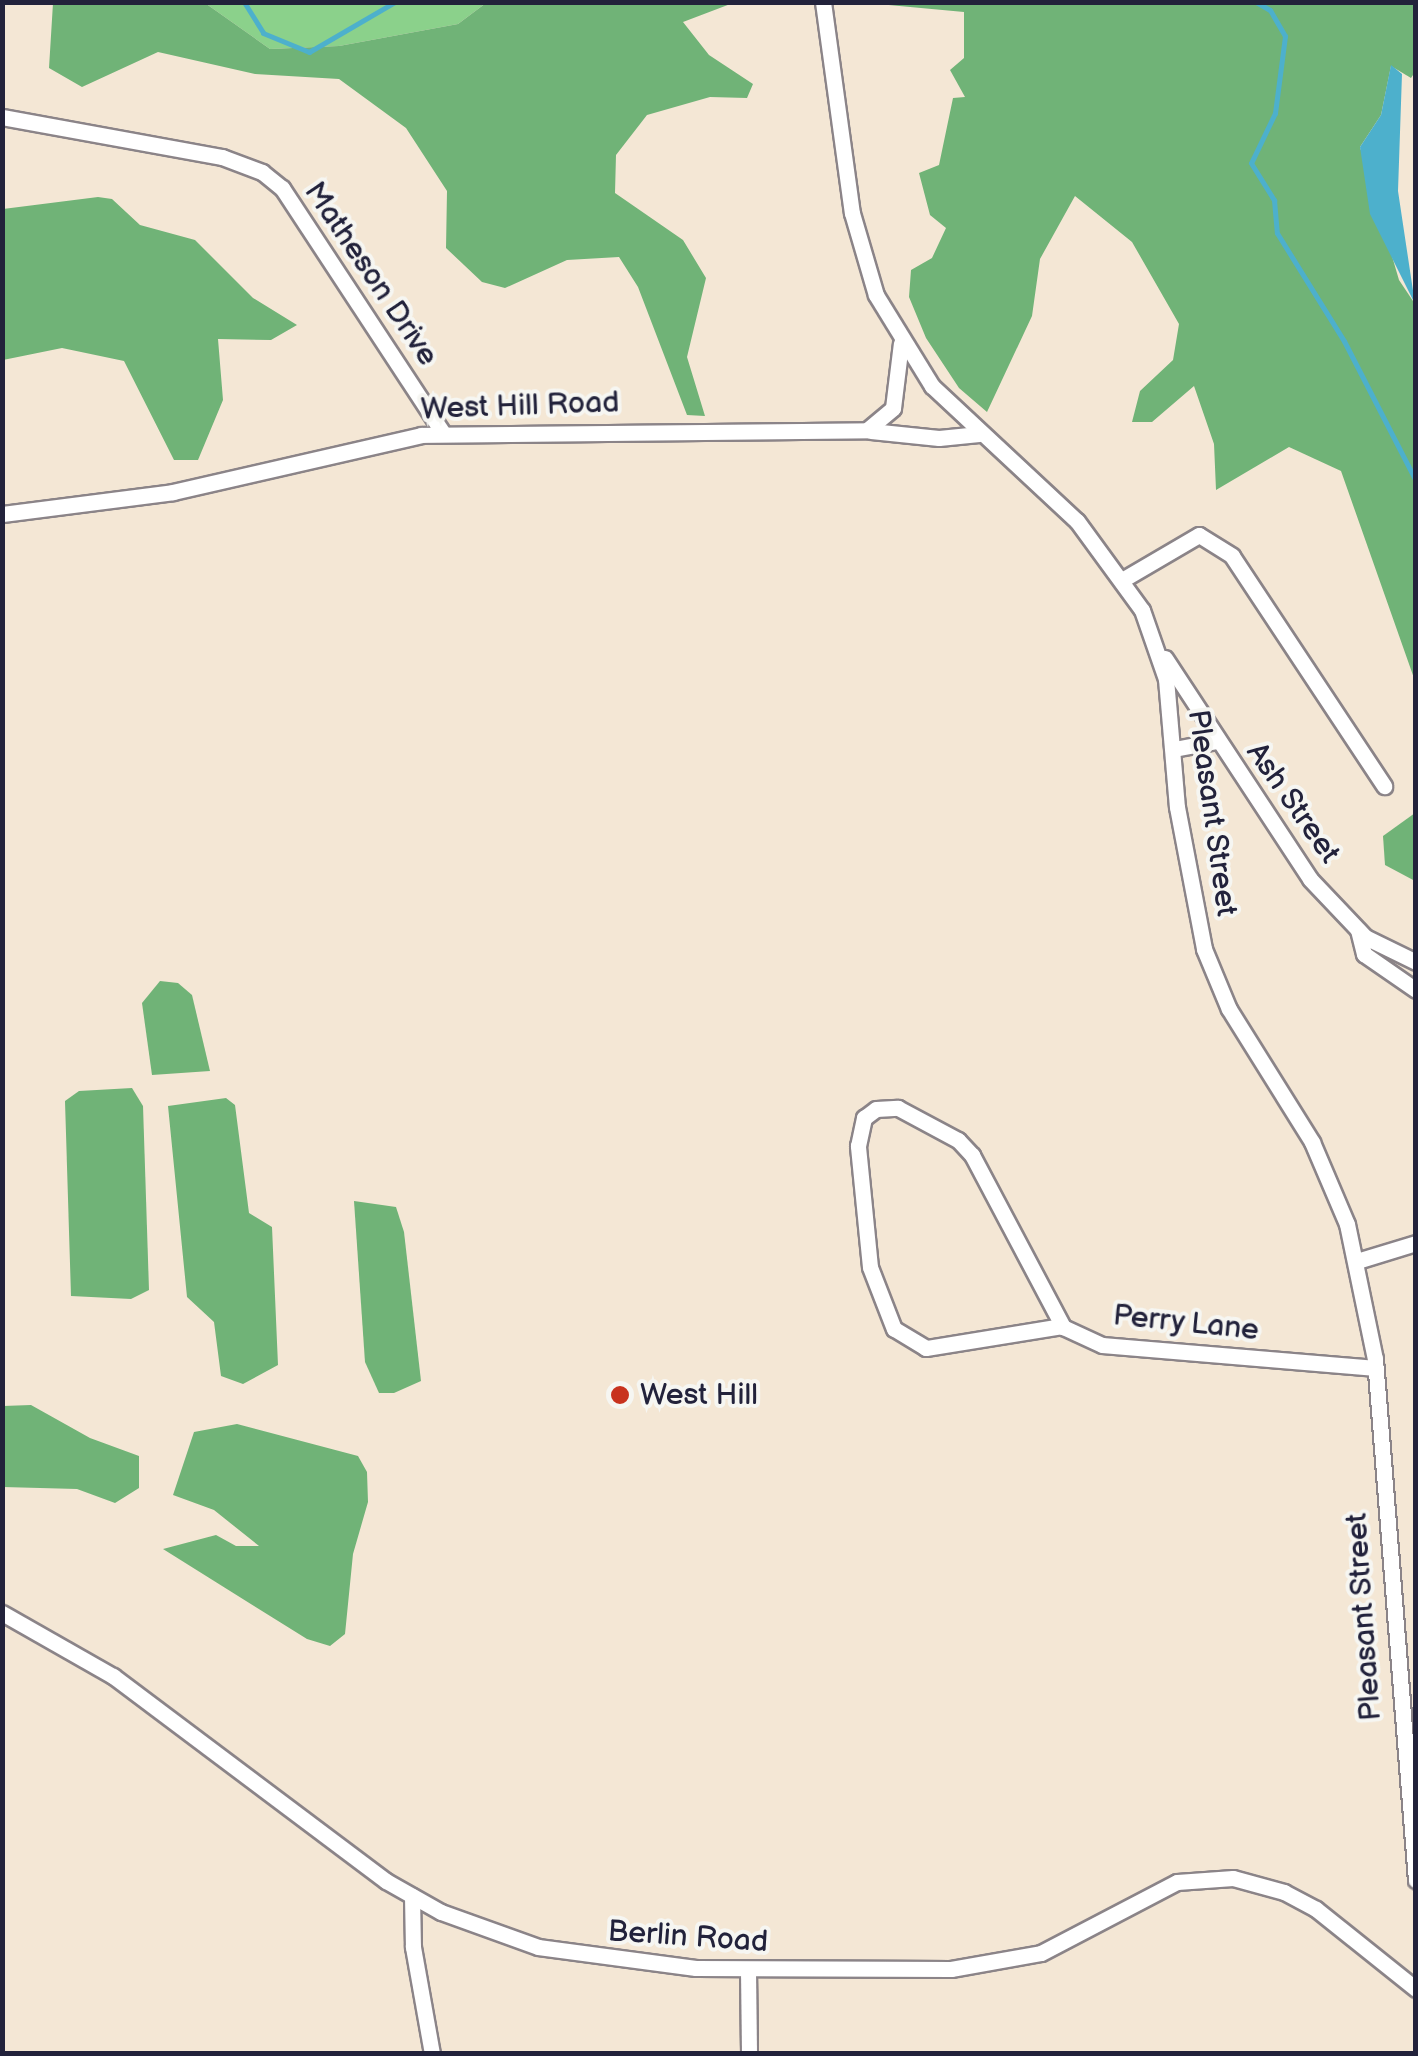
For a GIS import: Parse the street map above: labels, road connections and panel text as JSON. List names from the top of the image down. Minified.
{"streets":{"street":["Matheson Drive","West Hill Road","Ash Street","Pleasant Street","Perry Lane","Berlin Road"]},"crossings":[["Matheson Drive","West Hill Road"],["West Hill Road","Pleasant Street"],["Ash Street","Pleasant Street"],["Pleasant Street","Perry Lane"]],"places":["West Hill"]}
